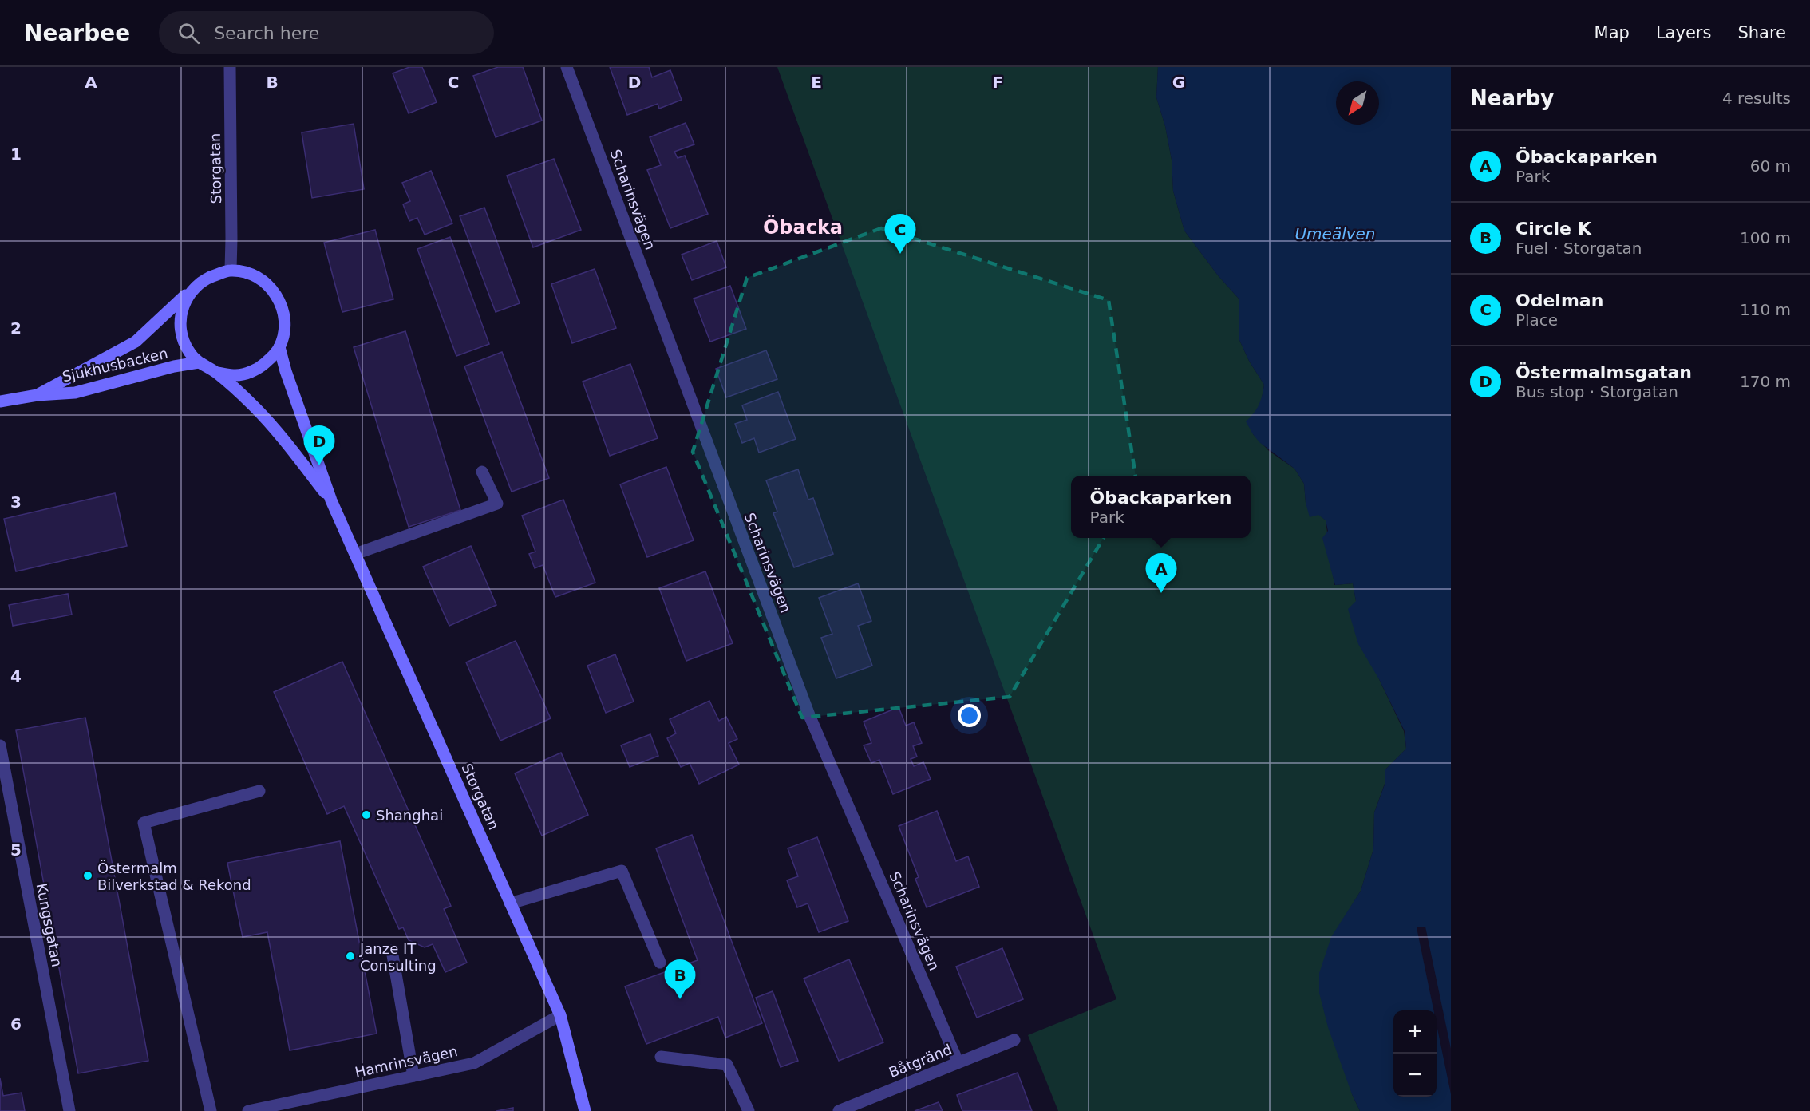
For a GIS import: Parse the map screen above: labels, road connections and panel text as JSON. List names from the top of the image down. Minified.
{"streets":{"street":["Storgatan","Scharinsvägen","Sjukhusbacken","Kungsgatan","Båtgränd","Hamrinsvägen"]},"crossings":[["Storgatan","Sjukhusbacken"],["Storgatan","Hamrinsvägen"],["Scharinsvägen","Båtgränd"]],"districts":["Öbacka"],"water":["Umeälven"],"places":["Shanghai","Östermalm Bilverkstad & Rekond","Janze IT Consulting"],"north":"bottom left","page":{"header":"Nearbee","search":"Search here","nav":["Map","Layers","Share"],"heading":["Nearby","4 results"],"list":[{"mark":"A","name":"Öbackaparken","note":"Park","value":"60 m"},{"mark":"B","name":"Circle K","note":"Fuel · Storgatan","value":"100 m"},{"mark":"C","name":"Odelman","note":"Place","value":"110 m"},{"mark":"D","name":"Östermalmsgatan","note":"Bus stop · Storgatan","value":"170 m"}],"pins":["C","D","A","B"],"popup":["Öbackaparken","Park"],"map_buttons":["+","−"]},"grid":{"columns":["A","B","C","D","E","F","G"],"rows":["1","2","3","4","5","6"]}}
